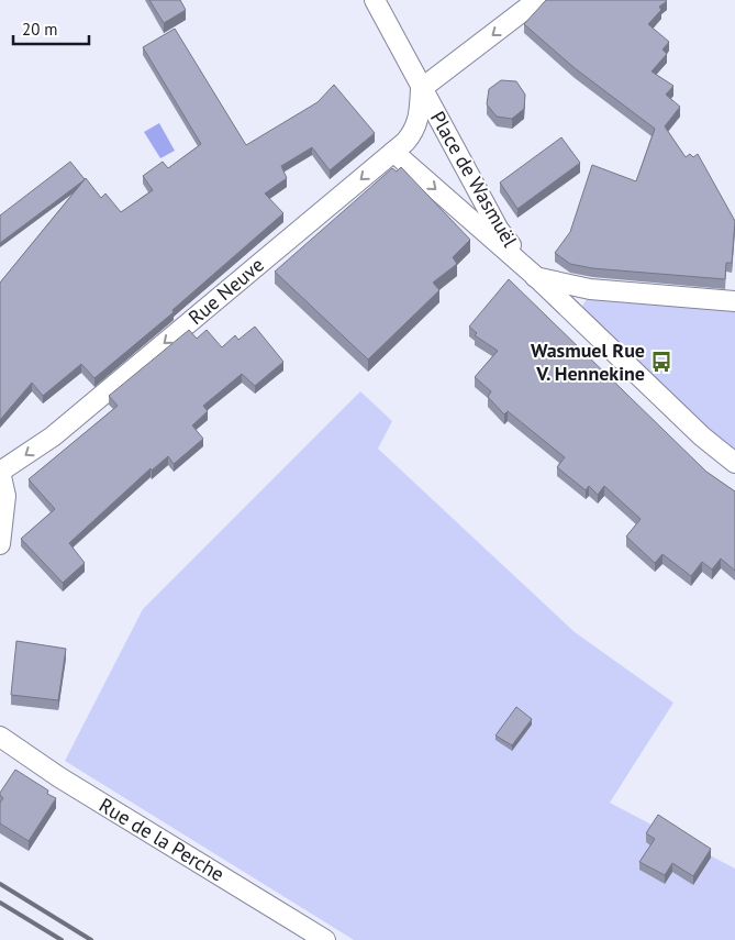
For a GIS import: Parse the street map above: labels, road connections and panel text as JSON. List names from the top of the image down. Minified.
{"streets":{"street":["Place de Wasmuël","Rue Neuve","Rue de la Perche"]},"crossings":[["Place de Wasmuël","Rue Neuve"]],"one_way":["Rue Neuve"],"places":{"bus stop":["Wasmuel Rue V. Hennekine"]},"scale_bar":"20 m"}
